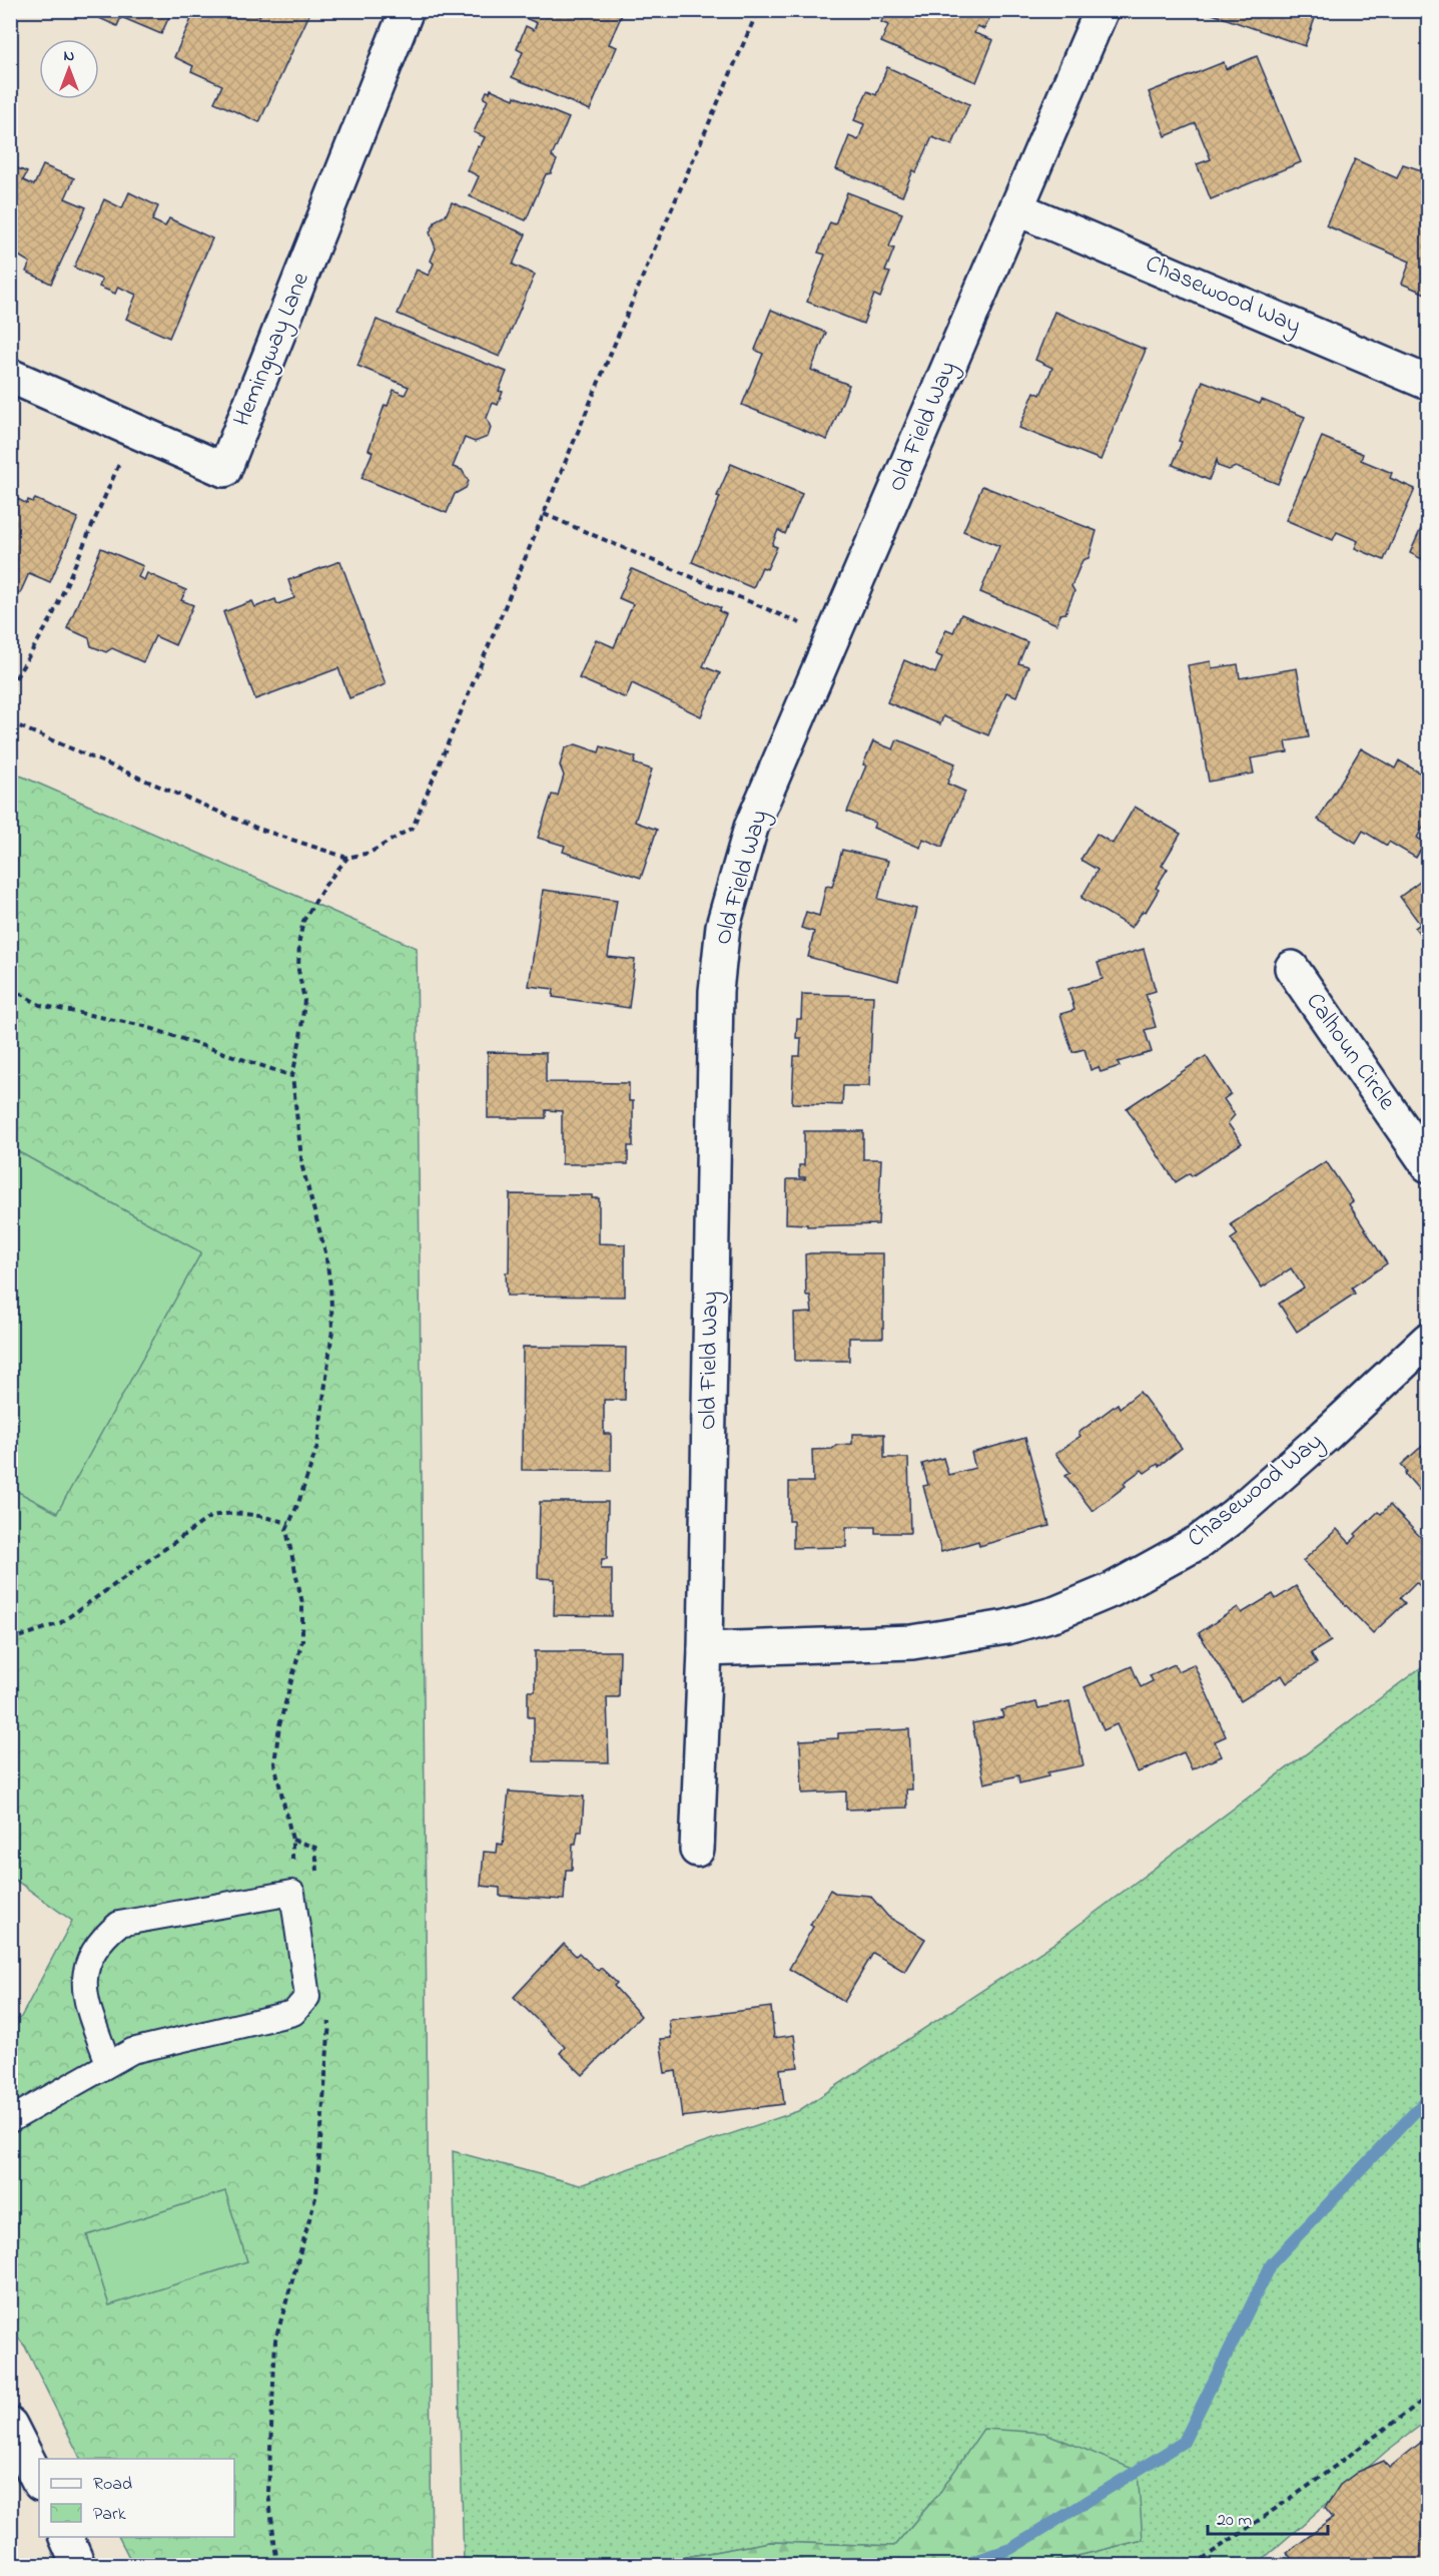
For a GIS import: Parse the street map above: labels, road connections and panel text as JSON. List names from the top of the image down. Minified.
{"streets":{"street":["Chasewood Way","Hemingway Lane","Old Field Way","Calhoun Circle"]},"crossings":[["Chasewood Way","Old Field Way"]],"legend":["Road","Park"],"scale_bar":"20 m","north":"top"}
